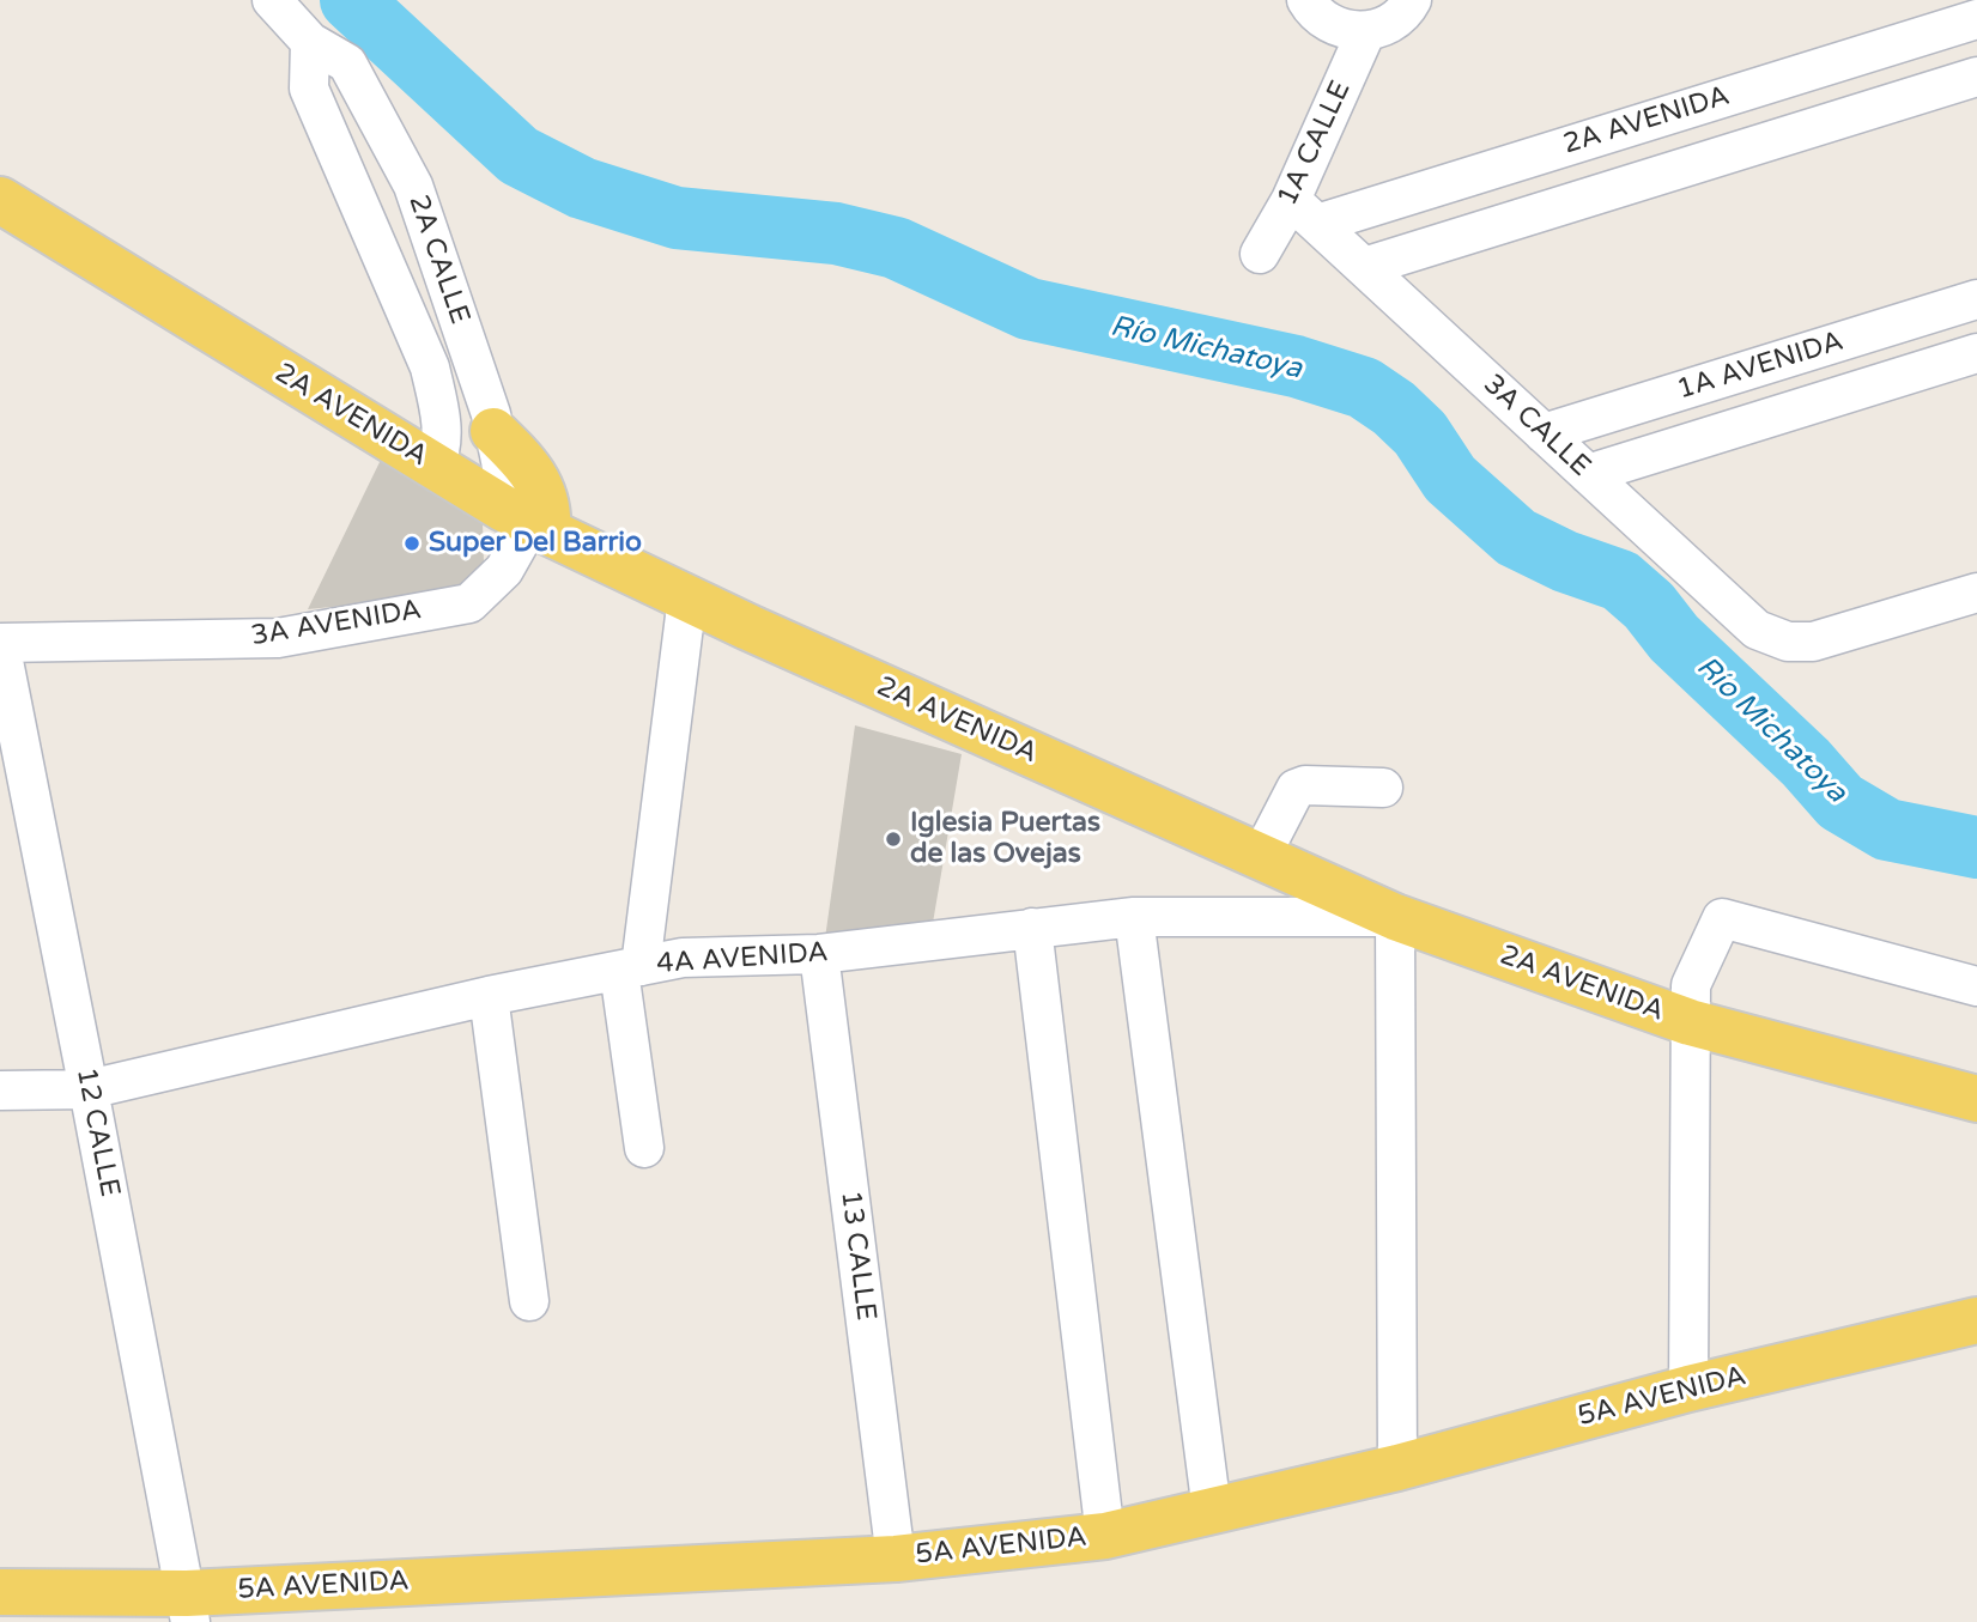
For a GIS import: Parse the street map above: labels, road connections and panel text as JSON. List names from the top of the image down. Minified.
{"streets":{"main road":["2A AVENIDA","5A AVENIDA"],"street":["1A CALLE","2A CALLE","1A AVENIDA","3A CALLE","3A AVENIDA","4A AVENIDA","12 CALLE","13 CALLE"]},"crossings":[["2A AVENIDA","1A CALLE"],["2A AVENIDA","2A CALLE"],["2A AVENIDA","3A CALLE"],["2A AVENIDA","3A AVENIDA"],["2A AVENIDA","4A AVENIDA"],["1A CALLE","3A CALLE"],["1A AVENIDA","3A CALLE"],["3A AVENIDA","12 CALLE"],["4A AVENIDA","12 CALLE"],["4A AVENIDA","13 CALLE"],["12 CALLE","5A AVENIDA"],["13 CALLE","5A AVENIDA"]],"water":["Río Michatoya"],"places":["Super Del Barrio","Iglesia Puertas de las Ovejas"]}
